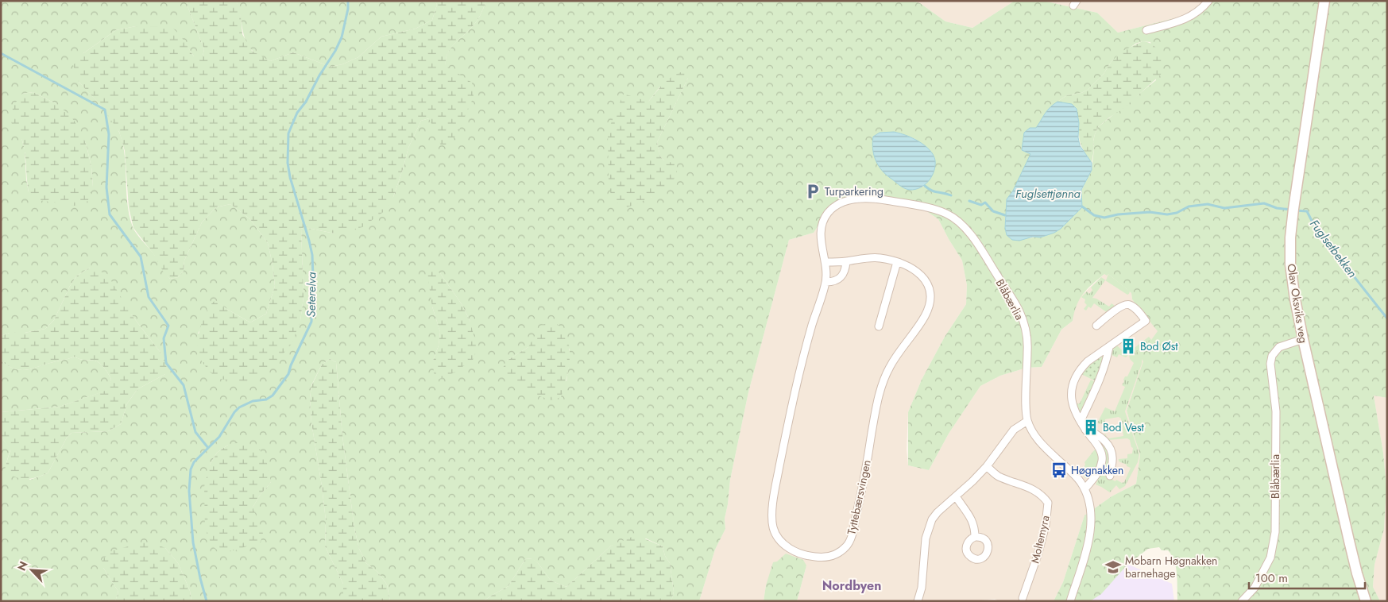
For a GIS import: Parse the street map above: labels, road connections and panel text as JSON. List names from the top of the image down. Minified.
{"streets":{"street":["Blåbærlia","Olav Oksviks veg","Tyttebærsvingen","Moltemyra"]},"crossings":[["Blåbærlia","Olav Oksviks veg"],["Blåbærlia","Tyttebærsvingen"]],"districts":["Nordbyen"],"water":["Fuglsettjønna","Fuglsetbekken","Seterelva"],"places":{"parking":["Turparkering"],"building":["Bod Øst","Bod Vest"],"bus stop":["Høgnakken"],"school or university":["Mobarn Høgnakken barnehage"]},"scale_bar":"100 m","north":"top left"}
